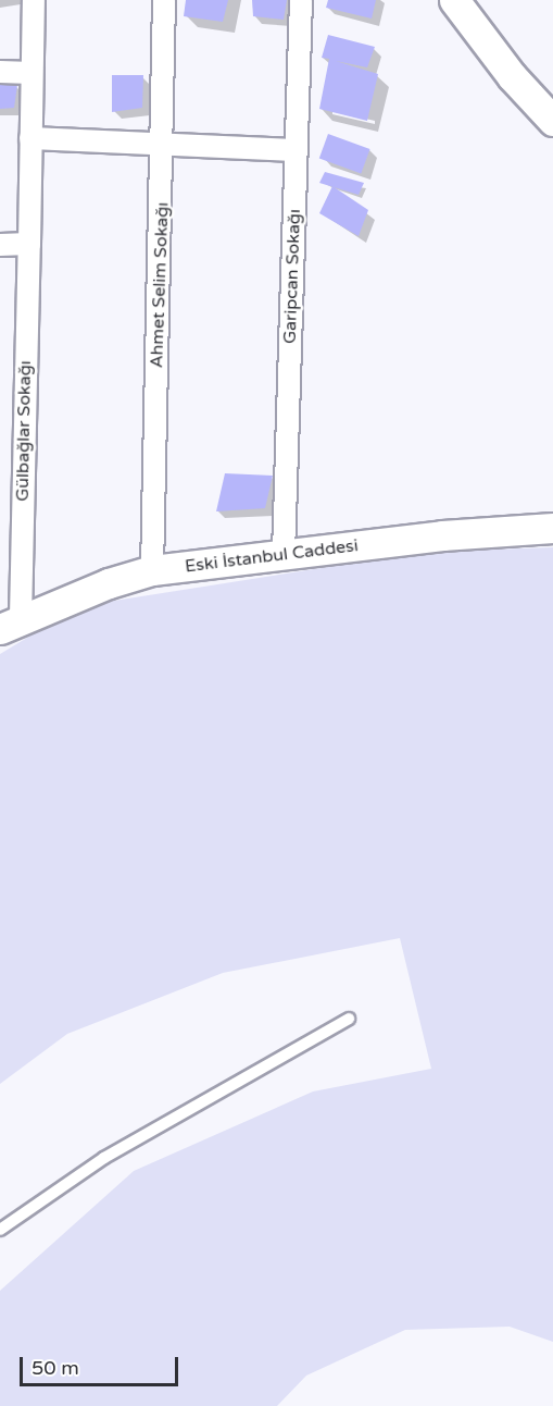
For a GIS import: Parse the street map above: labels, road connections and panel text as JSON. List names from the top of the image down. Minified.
{"streets":{"street":["Garipcan Sokağı","Ahmet Selim Sokağı","Gülbağlar Sokağı","Eski İstanbul Caddesi"]},"crossings":[["Garipcan Sokağı","Eski İstanbul Caddesi"],["Ahmet Selim Sokağı","Eski İstanbul Caddesi"],["Gülbağlar Sokağı","Eski İstanbul Caddesi"]],"scale_bar":"50 m"}
